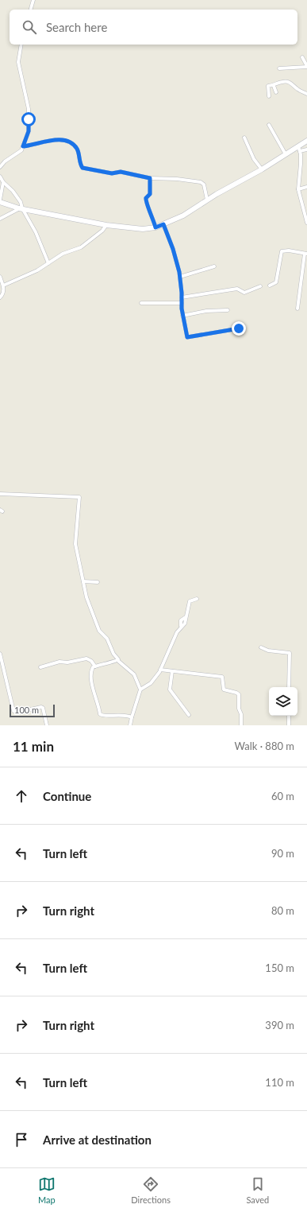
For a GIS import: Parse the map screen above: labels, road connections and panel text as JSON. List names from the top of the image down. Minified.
{"scale_bar":"100 m","page":{"search":"Search here","scale":"100 m","heading":["11 min","Walk · 880 m"],"list":[["Continue","60 m"],["Turn left","90 m"],["Turn right","80 m"],["Turn left","150 m"],["Turn right","390 m"],["Turn left","110 m"],"Arrive at destination"],"nav":["Map","Directions","Saved"]}}
